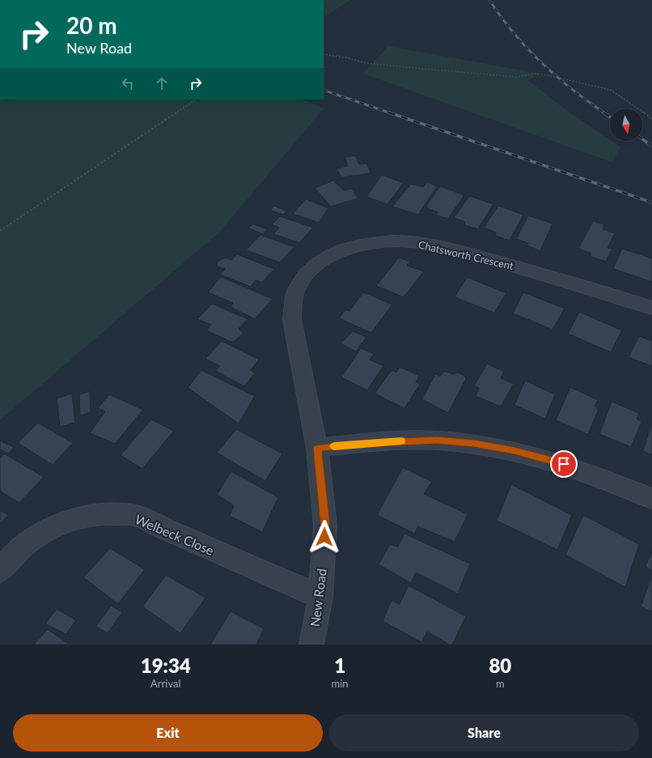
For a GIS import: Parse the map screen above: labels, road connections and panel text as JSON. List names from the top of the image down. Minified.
{"streets":{"street":["Chatsworth Crescent","Welbeck Close","New Road"]},"crossings":[["Chatsworth Crescent","New Road"],["Welbeck Close","New Road"]],"north":"bottom","page":{"turn":["20 m","New Road"],"eta":["19:34","Arrival","1","min","80","m"],"buttons":["Exit","Share"]}}
